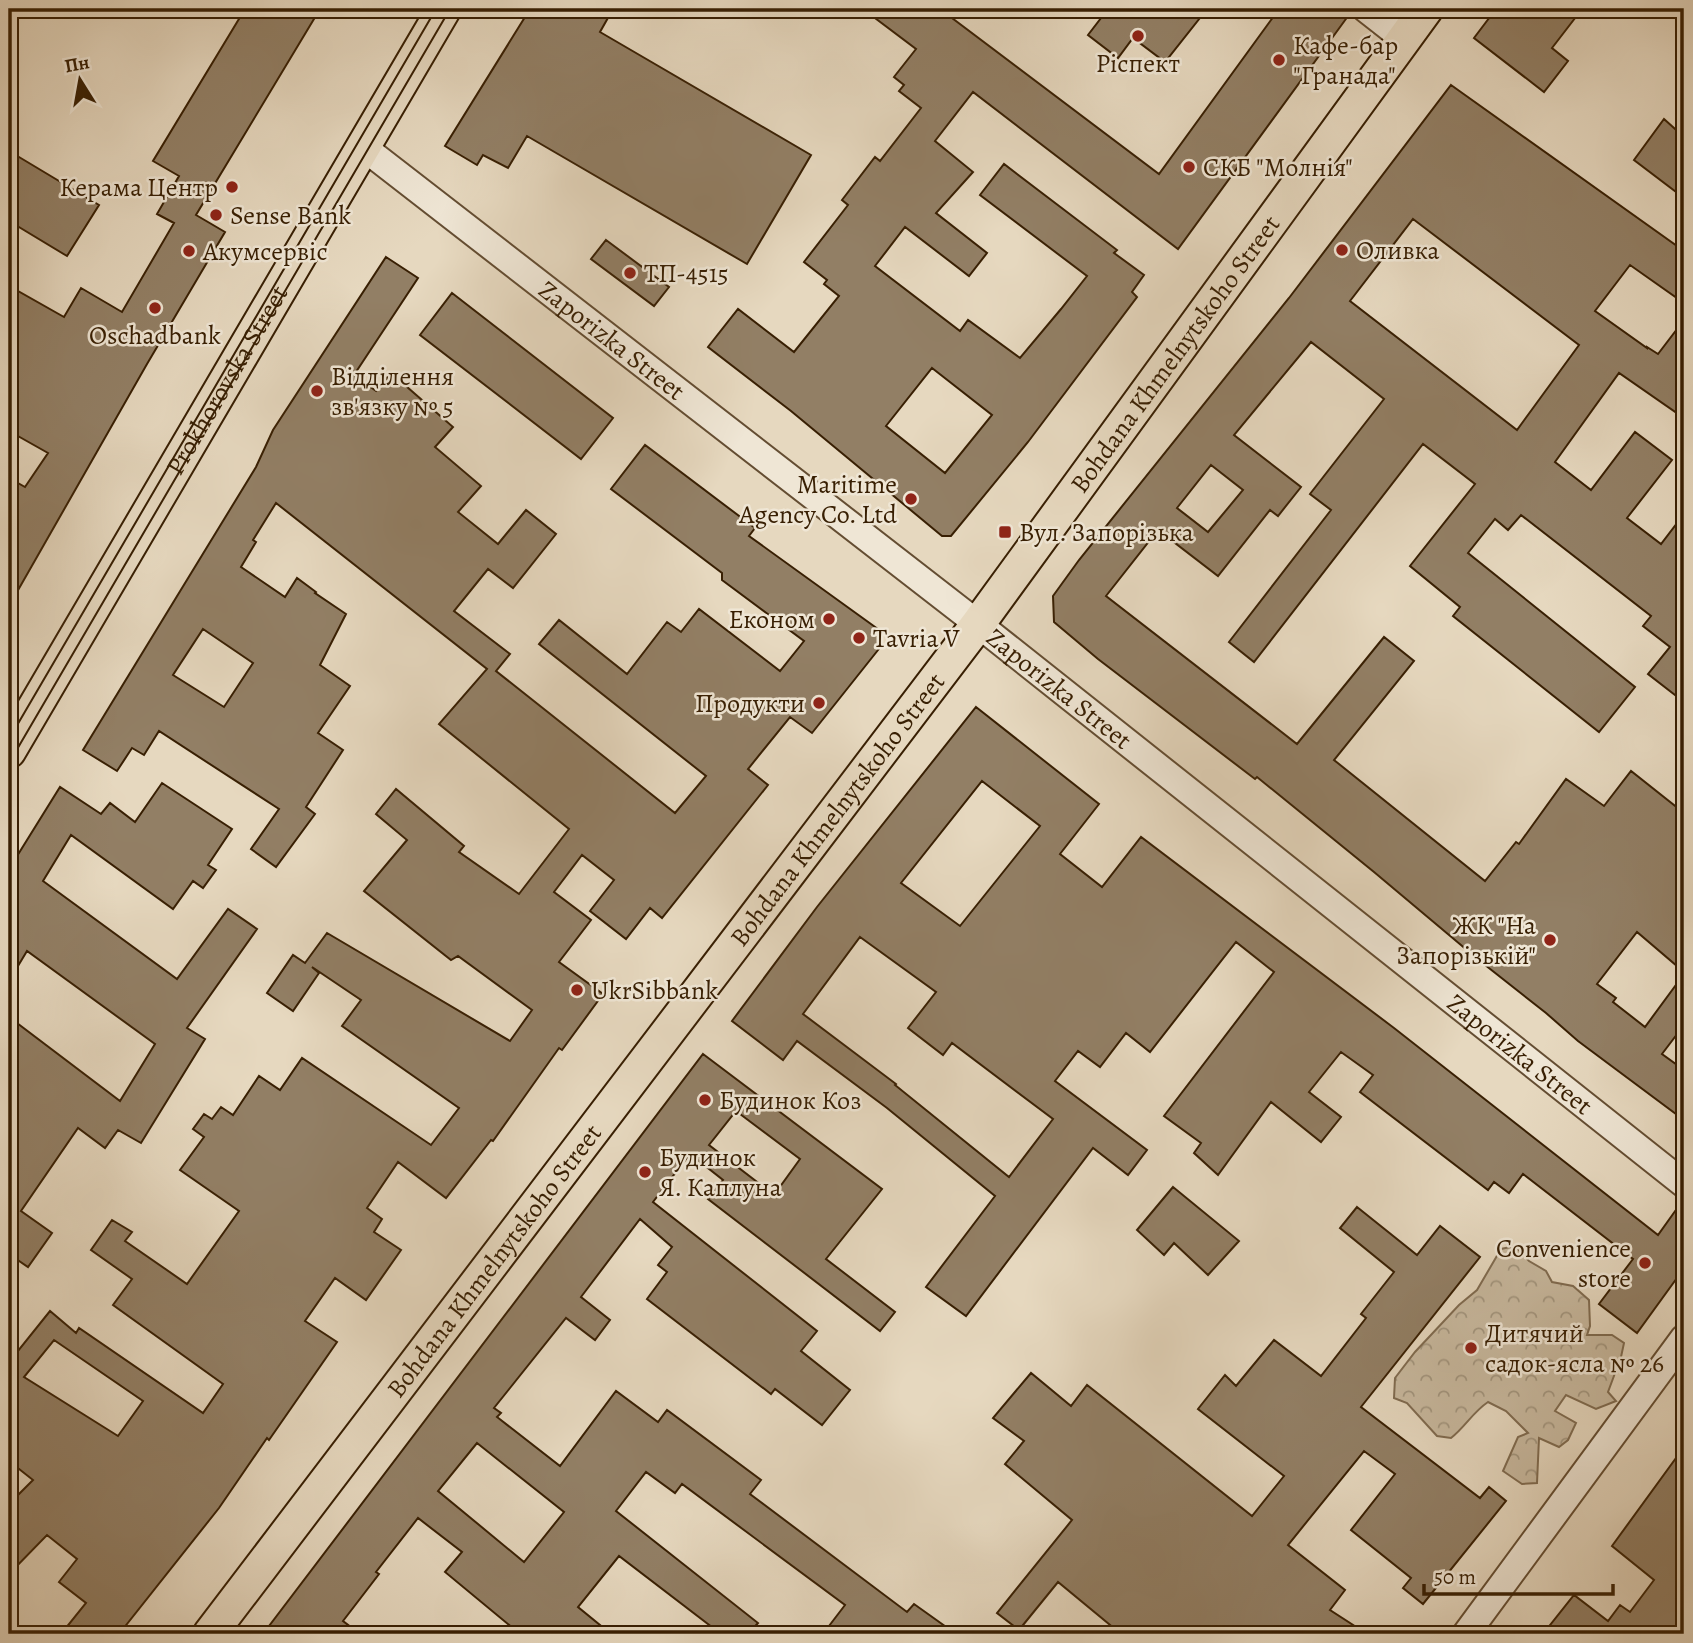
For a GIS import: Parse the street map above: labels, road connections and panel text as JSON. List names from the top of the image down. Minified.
{"streets":{"main road":["Bohdana Khmelnytskoho Street","Prokhorovska Street"],"street":["Zaporizka Street"]},"crossings":[["Zaporizka Street","Bohdana Khmelnytskoho Street"],["Zaporizka Street","Prokhorovska Street"]],"places":{"other":["Ріспект","Кафе-бар \"Гранада\"","СКБ \"Молнія\"","Керама Центр","Sense Bank","Оливка","Акумсервіс","ТП-4515","Oschadbank","Відділення зв'язку № 5","Maritime Agency Co. Ltd","Економ","Tavria V","Продукти","ЖК \"На Запорізькій\"","UkrSibbank","Будинок Коз","Будинок Я. Каплуна","Convenience store","Дитячий садок-ясла № 26"],"transit":["Вул. Запорізька"]},"scale_bar":"50 m","north":"top"}
